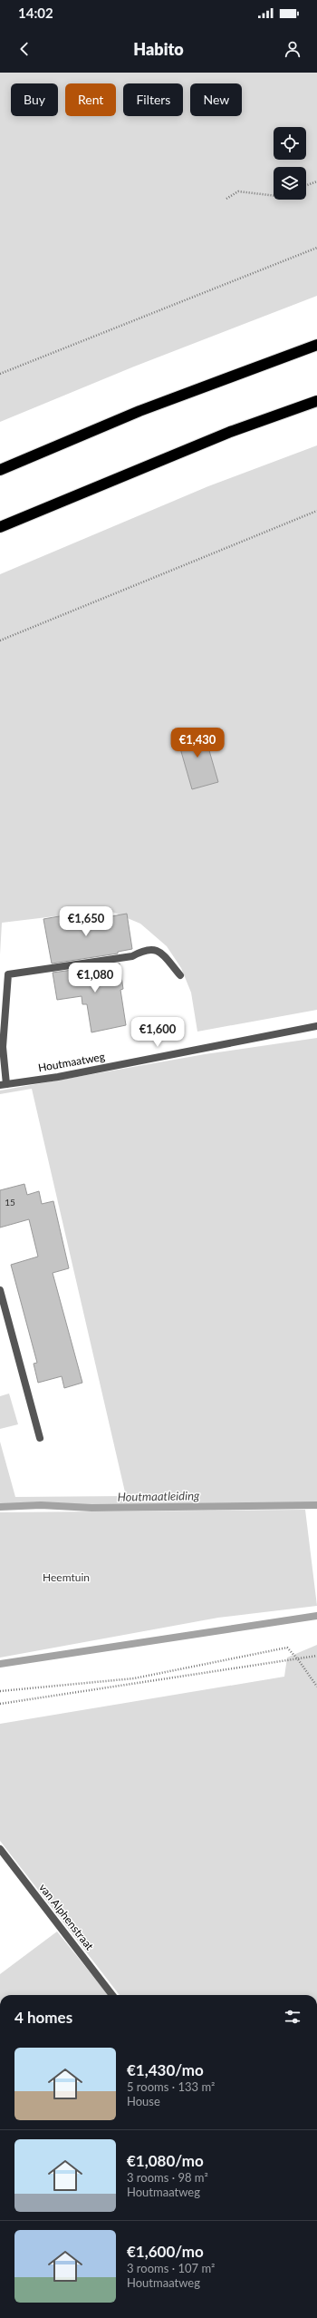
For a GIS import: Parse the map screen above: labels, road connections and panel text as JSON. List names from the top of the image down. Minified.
{"streets":{"street":["Houtmaatweg","van Alphenstraat"]},"water":["Houtmaatleiding"],"parks":["Heemtuin"],"house_numbers":["15"],"page":{"status":"14:02","header":"Habito","chip":["Buy","Rent","Filters","New"],"price":["€1,430","€1,650","€1,080","€1,600"],"heading":"4 homes","list":[{"name":"€1,430/mo","note":"5 rooms · 133 m² · House"},{"name":"€1,080/mo","note":"3 rooms · 98 m² · Houtmaatweg"},{"name":"€1,600/mo","note":"3 rooms · 107 m² · Houtmaatweg"}]}}
